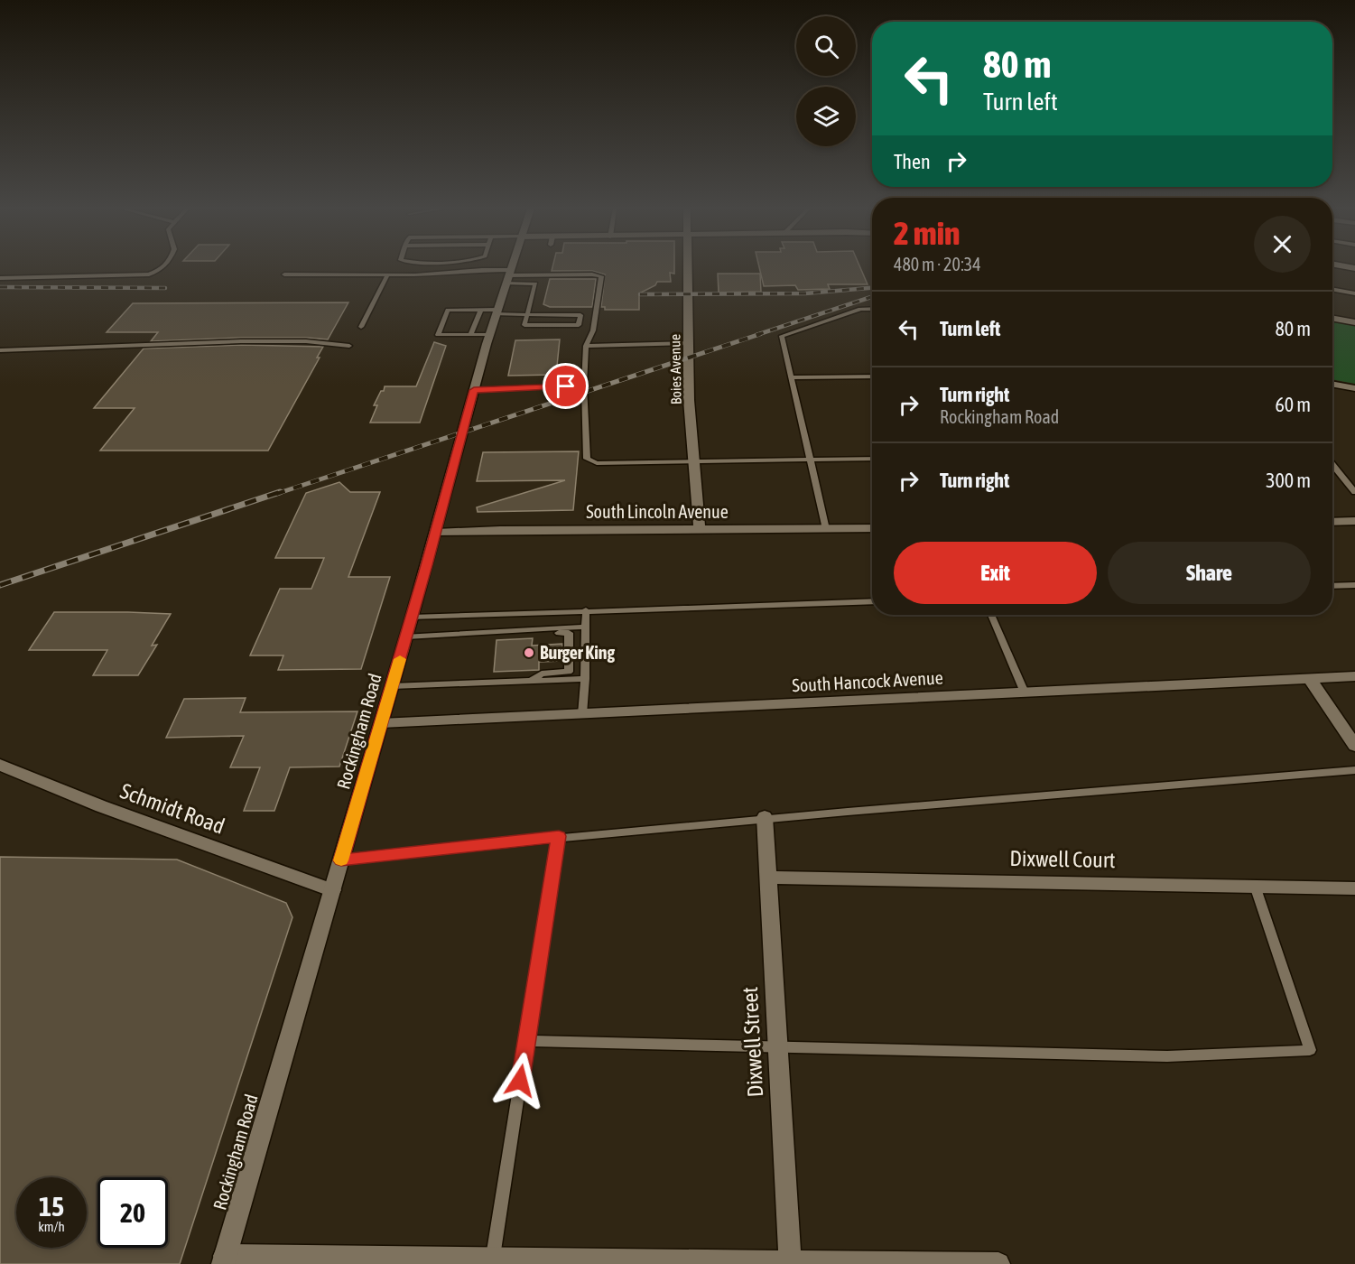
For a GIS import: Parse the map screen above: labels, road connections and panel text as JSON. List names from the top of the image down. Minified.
{"streets":{"street":["Boies Avenue","South Lincoln Avenue","South Hancock Avenue","Rockingham Road","Schmidt Road","Dixwell Court","Dixwell Street"]},"crossings":[["Boies Avenue","South Lincoln Avenue"],["South Lincoln Avenue","Rockingham Road"],["South Hancock Avenue","Rockingham Road"],["Rockingham Road","Schmidt Road"],["Dixwell Court","Dixwell Street"]],"places":["Burger King"],"page":{"turn":["80 m","Turn left"],"then":"Then","heading":["2 min","480 m · 20:34"],"list":[{"name":"Turn left","value":"80 m"},{"name":"Turn right","note":"Rockingham Road","value":"60 m"},{"name":"Turn right","value":"300 m"}],"buttons":["Exit","Share"],"speed":"15 km/h","limit":"20"}}
